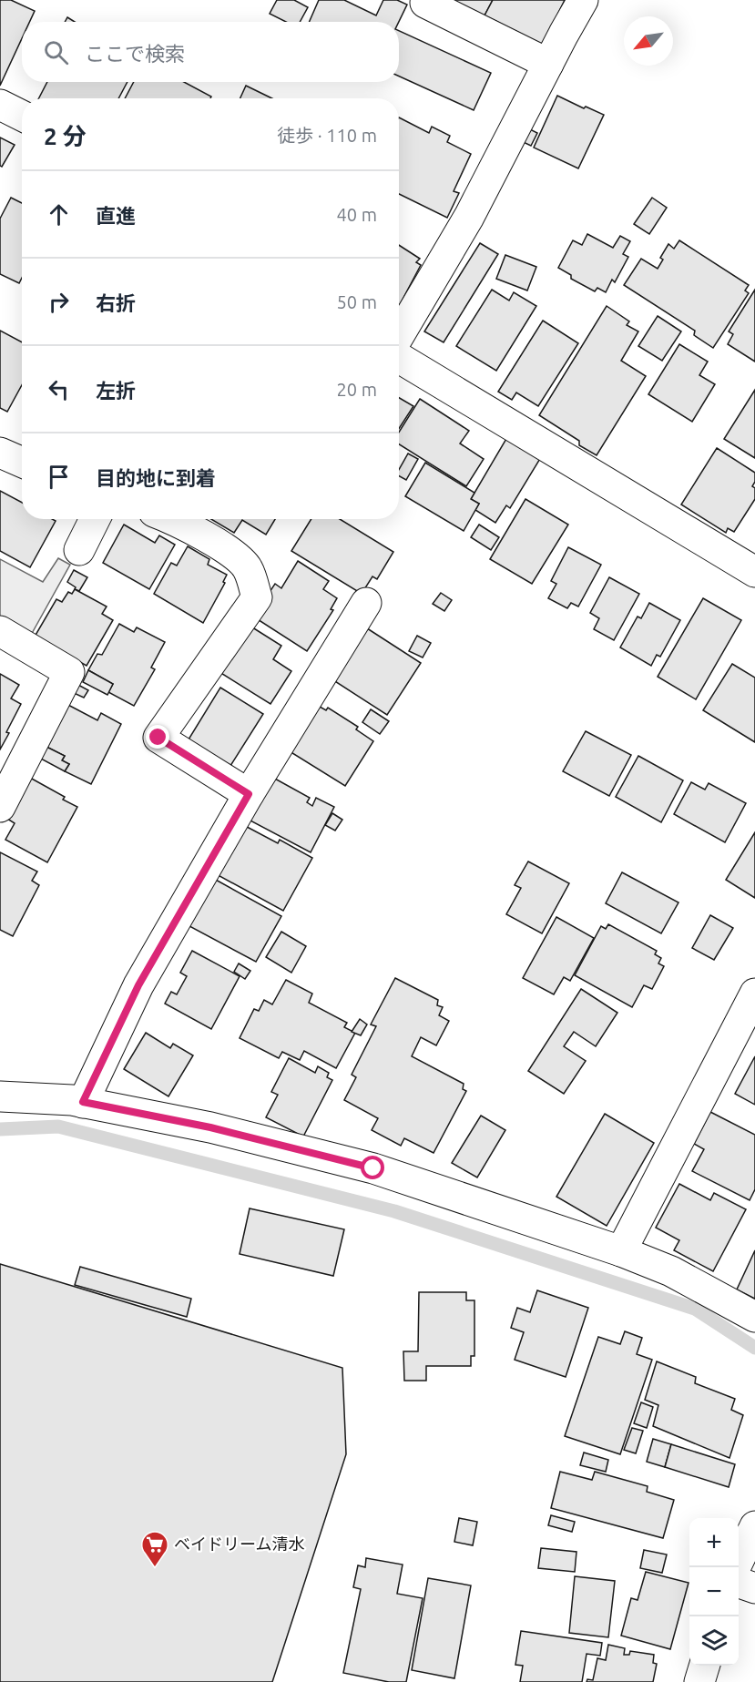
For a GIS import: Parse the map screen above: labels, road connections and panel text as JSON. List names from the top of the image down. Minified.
{"places":{"supermarket":["ベイドリーム清水"]},"north":"bottom left","page":{"search":"ここで検索","heading":["2 分","徒歩 · 110 m"],"list":[["直進","40 m"],["右折","50 m"],["左折","20 m"],"目的地に到着"],"map_buttons":["+","−"]}}
